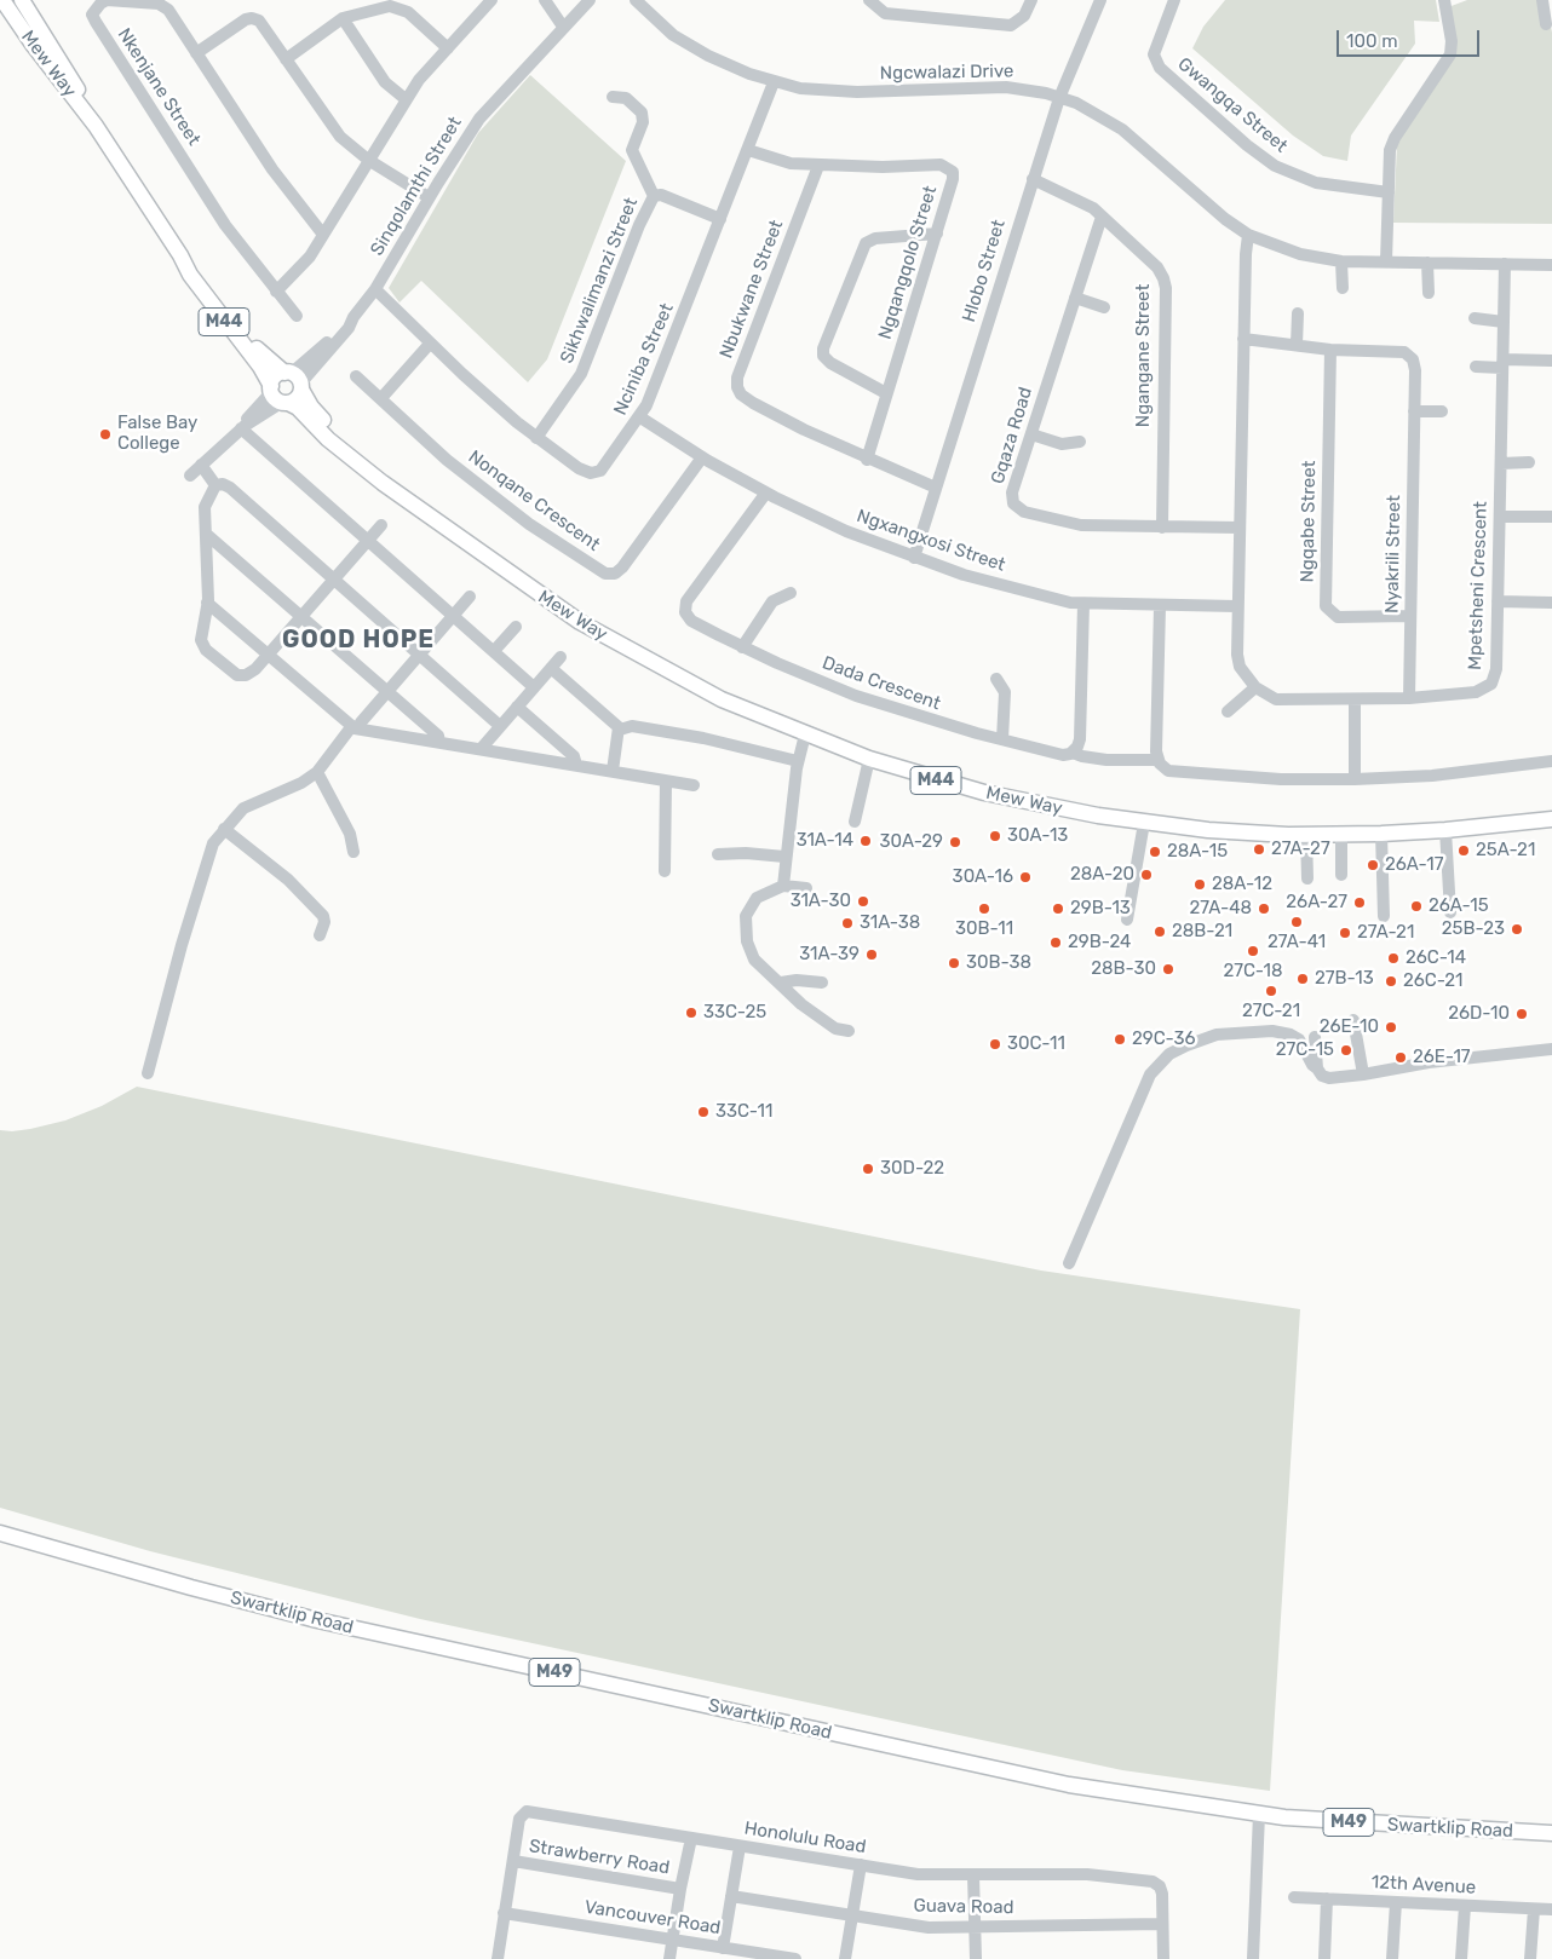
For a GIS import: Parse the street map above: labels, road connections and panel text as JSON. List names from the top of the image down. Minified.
{"streets":{"main road":["Mew Way","M44","Swartklip Road","M49"],"street":["Ngcwalazi Drive","Nkenjane Street","Gwangqa Street","Sinqolamthi Street","Ngqangqolo Street","Hlobo Street","Sikhwalimanzi Street","Nbukwane Street","Ngangane Street","Nciniba Street","Gqaza Road","Nonqane Crescent","Ngqabe Street","Ngxangxosi Street","Nyakrili Street","Mpetsheni Crescent","Dada Crescent","Honolulu Road","Strawberry Road","12th Avenue","Guava Road","Vancouver Road"]},"crossings":[["Mew Way","Sinqolamthi Street"],["Ngcwalazi Drive","Hlobo Street"],["Ngcwalazi Drive","Nciniba Street"],["Ngcwalazi Drive","Mpetsheni Crescent"],["Sinqolamthi Street","Nciniba Street"],["Ngqangqolo Street","Nbukwane Street"],["Ngqangqolo Street","Nciniba Street"],["Hlobo Street","Nbukwane Street"],["Hlobo Street","Ngangane Street"],["Hlobo Street","Ngxangxosi Street"],["Sikhwalimanzi Street","Nciniba Street"],["Ngangane Street","Gqaza Road"],["Nciniba Street","Ngxangxosi Street"],["Nonqane Crescent","Ngxangxosi Street"],["Ngqabe Street","Nyakrili Street"],["Ngxangxosi Street","Dada Crescent"],["Nyakrili Street","Mpetsheni Crescent"],["Honolulu Road","Strawberry Road"],["Honolulu Road","Guava Road"],["Honolulu Road","Vancouver Road"]],"districts":["GOOD HOPE"],"places":["False Bay College","30A-13","31A-14","30A-29","27A-27","25A-21","28A-15","26A-17","28A-20","30A-16","28A-12","31A-30","26A-27","26A-15","30B-11","29B-13","27A-48","27A-41","31A-38","25B-23","28B-21","27A-21","29B-24","27C-18","31A-39","26C-14","30B-38","28B-30","27B-13","26C-21","27C-21","33C-25","26D-10","26E-10","29C-36","30C-11","27C-15","26E-17","33C-11","30D-22"],"scale_bar":"100 m"}
